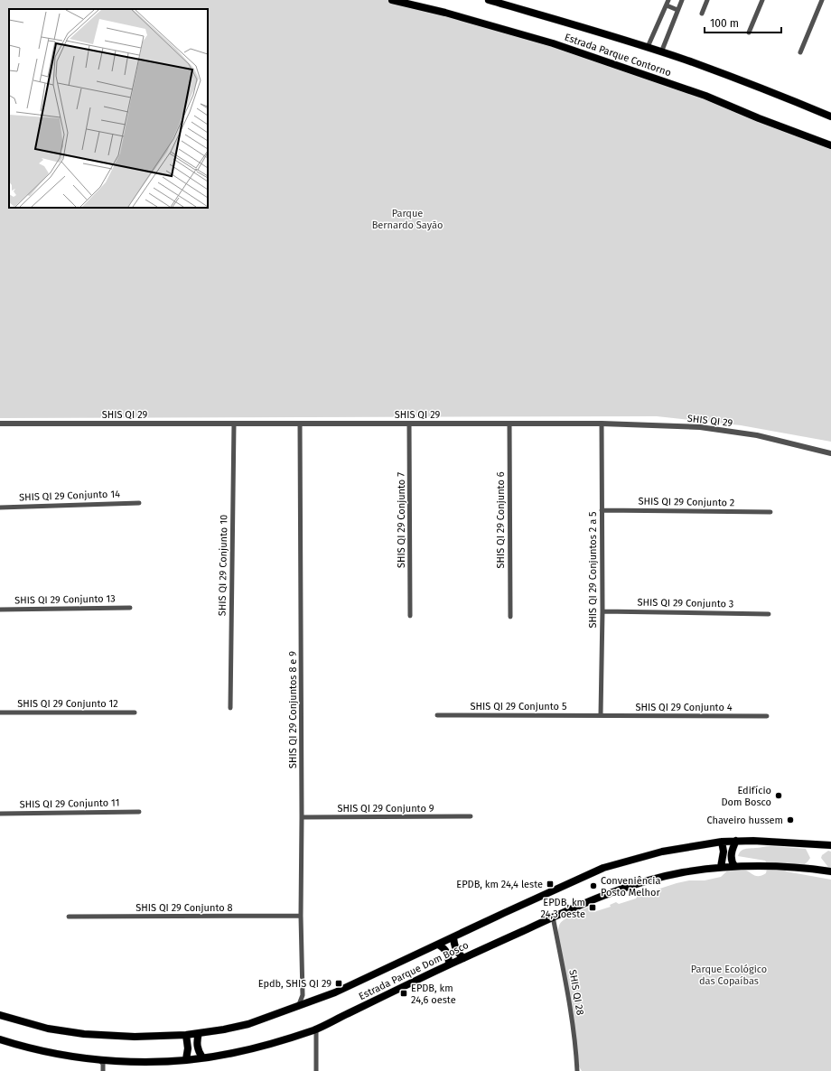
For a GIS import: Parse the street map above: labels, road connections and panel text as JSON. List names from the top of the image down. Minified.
{"streets":{"main road":["Estrada Parque Contorno","Estrada Parque Dom Bosco"],"street":["SHIS QI 29","SHIS QI 29 Conjunto 14","SHIS QI 29 Conjunto 2","SHIS QI 29 Conjunto 7","SHIS QI 29 Conjunto 6","SHIS QI 29 Conjunto 10","SHIS QI 29 Conjuntos 2 a 5","SHIS QI 29 Conjunto 13","SHIS QI 29 Conjunto 3","SHIS QI 29 Conjunto 12","SHIS QI 29 Conjunto 5","SHIS QI 29 Conjunto 4","SHIS QI 29 Conjuntos 8 e 9","SHIS QI 29 Conjunto 11","SHIS QI 29 Conjunto 9","SHIS QI 29 Conjunto 8","SHIS QI 28"]},"crossings":[["SHIS QI 29","SHIS QI 29 Conjunto 7"],["SHIS QI 29","SHIS QI 29 Conjunto 6"],["SHIS QI 29","SHIS QI 29 Conjunto 10"],["SHIS QI 29","SHIS QI 29 Conjuntos 2 a 5"],["SHIS QI 29","SHIS QI 29 Conjuntos 8 e 9"],["SHIS QI 29 Conjunto 2","SHIS QI 29 Conjuntos 2 a 5"],["SHIS QI 29 Conjuntos 2 a 5","SHIS QI 29 Conjunto 3"],["SHIS QI 29 Conjuntos 2 a 5","SHIS QI 29 Conjunto 5"],["SHIS QI 29 Conjuntos 2 a 5","SHIS QI 29 Conjunto 4"],["SHIS QI 29 Conjunto 5","SHIS QI 29 Conjunto 4"],["SHIS QI 29 Conjuntos 8 e 9","SHIS QI 29 Conjunto 9"],["SHIS QI 29 Conjuntos 8 e 9","SHIS QI 29 Conjunto 8"],["SHIS QI 29 Conjuntos 8 e 9","Estrada Parque Dom Bosco"],["Estrada Parque Dom Bosco","SHIS QI 28"]],"parks":["Parque Bernardo Sayão","Parque Ecológico das Copaíbas"],"places":{"other":["Edifício Dom Bosco","Chaveiro hussem","Conveniência Posto Melhor"],"transit":["EPDB, km 24,4 leste","EPDB, km 24,3 oeste","Epdb, SHIS QI 29","EPDB, km 24,6 oeste"]},"scale_bar":"100 m"}
